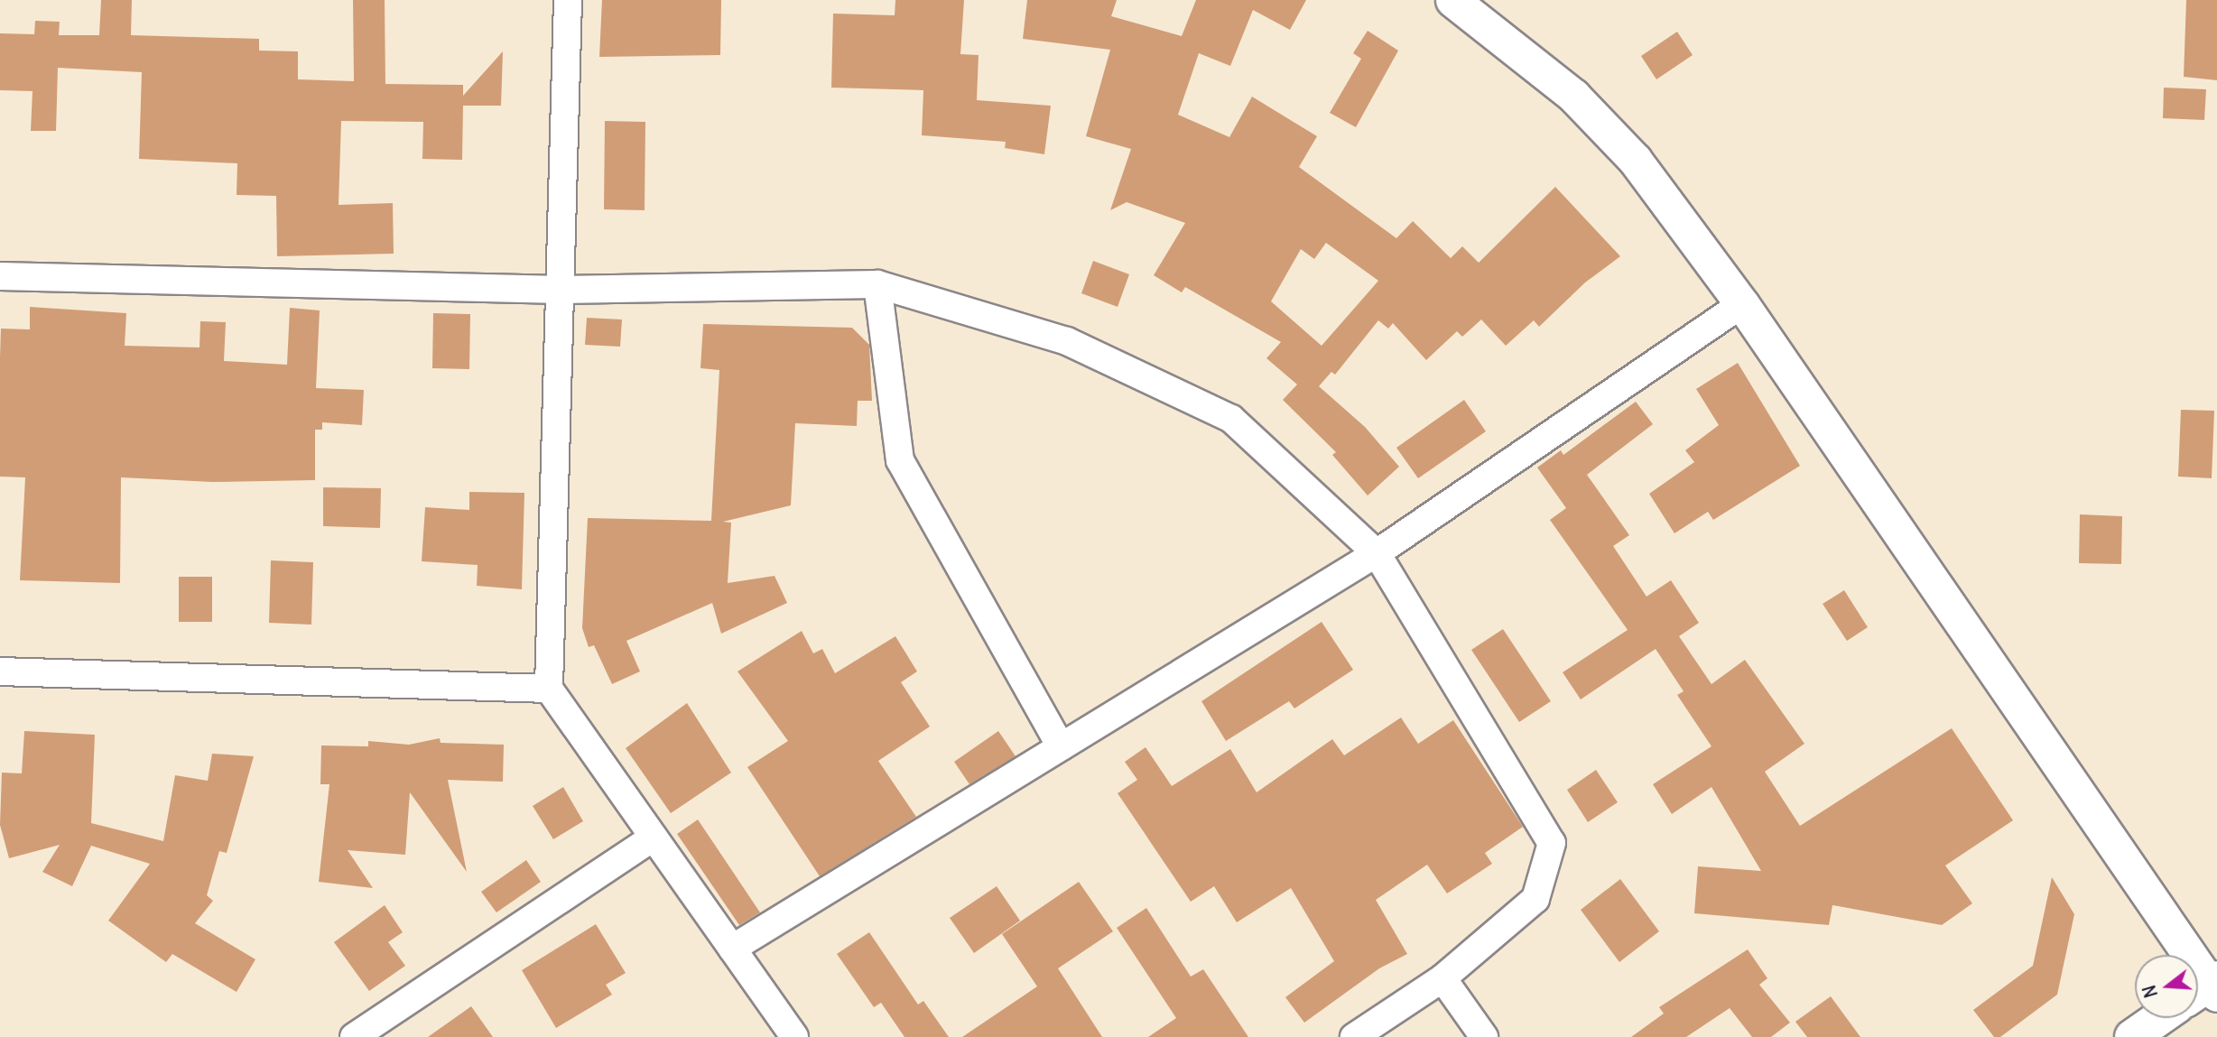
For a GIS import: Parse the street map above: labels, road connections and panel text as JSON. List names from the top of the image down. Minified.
{"north":"left"}
